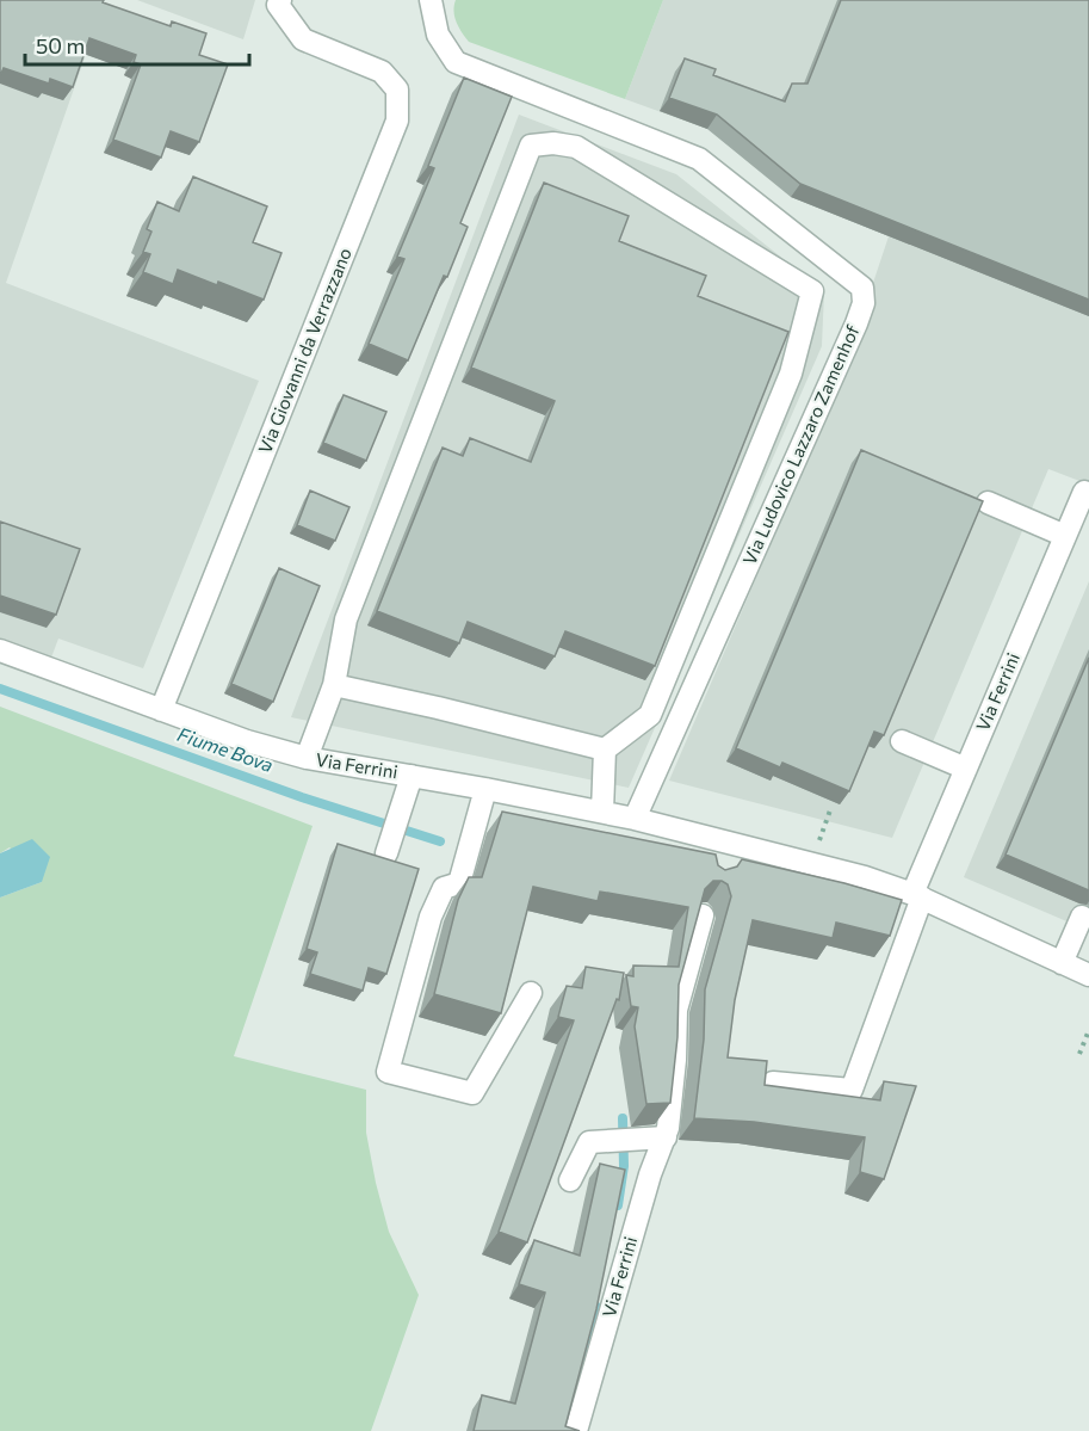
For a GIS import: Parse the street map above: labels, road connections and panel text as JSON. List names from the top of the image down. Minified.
{"streets":{"street":["Via Giovanni da Verrazzano","Via Ludovico Lazzaro Zamenhof","Via Ferrini"]},"crossings":[["Via Giovanni da Verrazzano","Via Ferrini"],["Via Ludovico Lazzaro Zamenhof","Via Ferrini"]],"water":["Fiume Bova"],"scale_bar":"50 m"}
